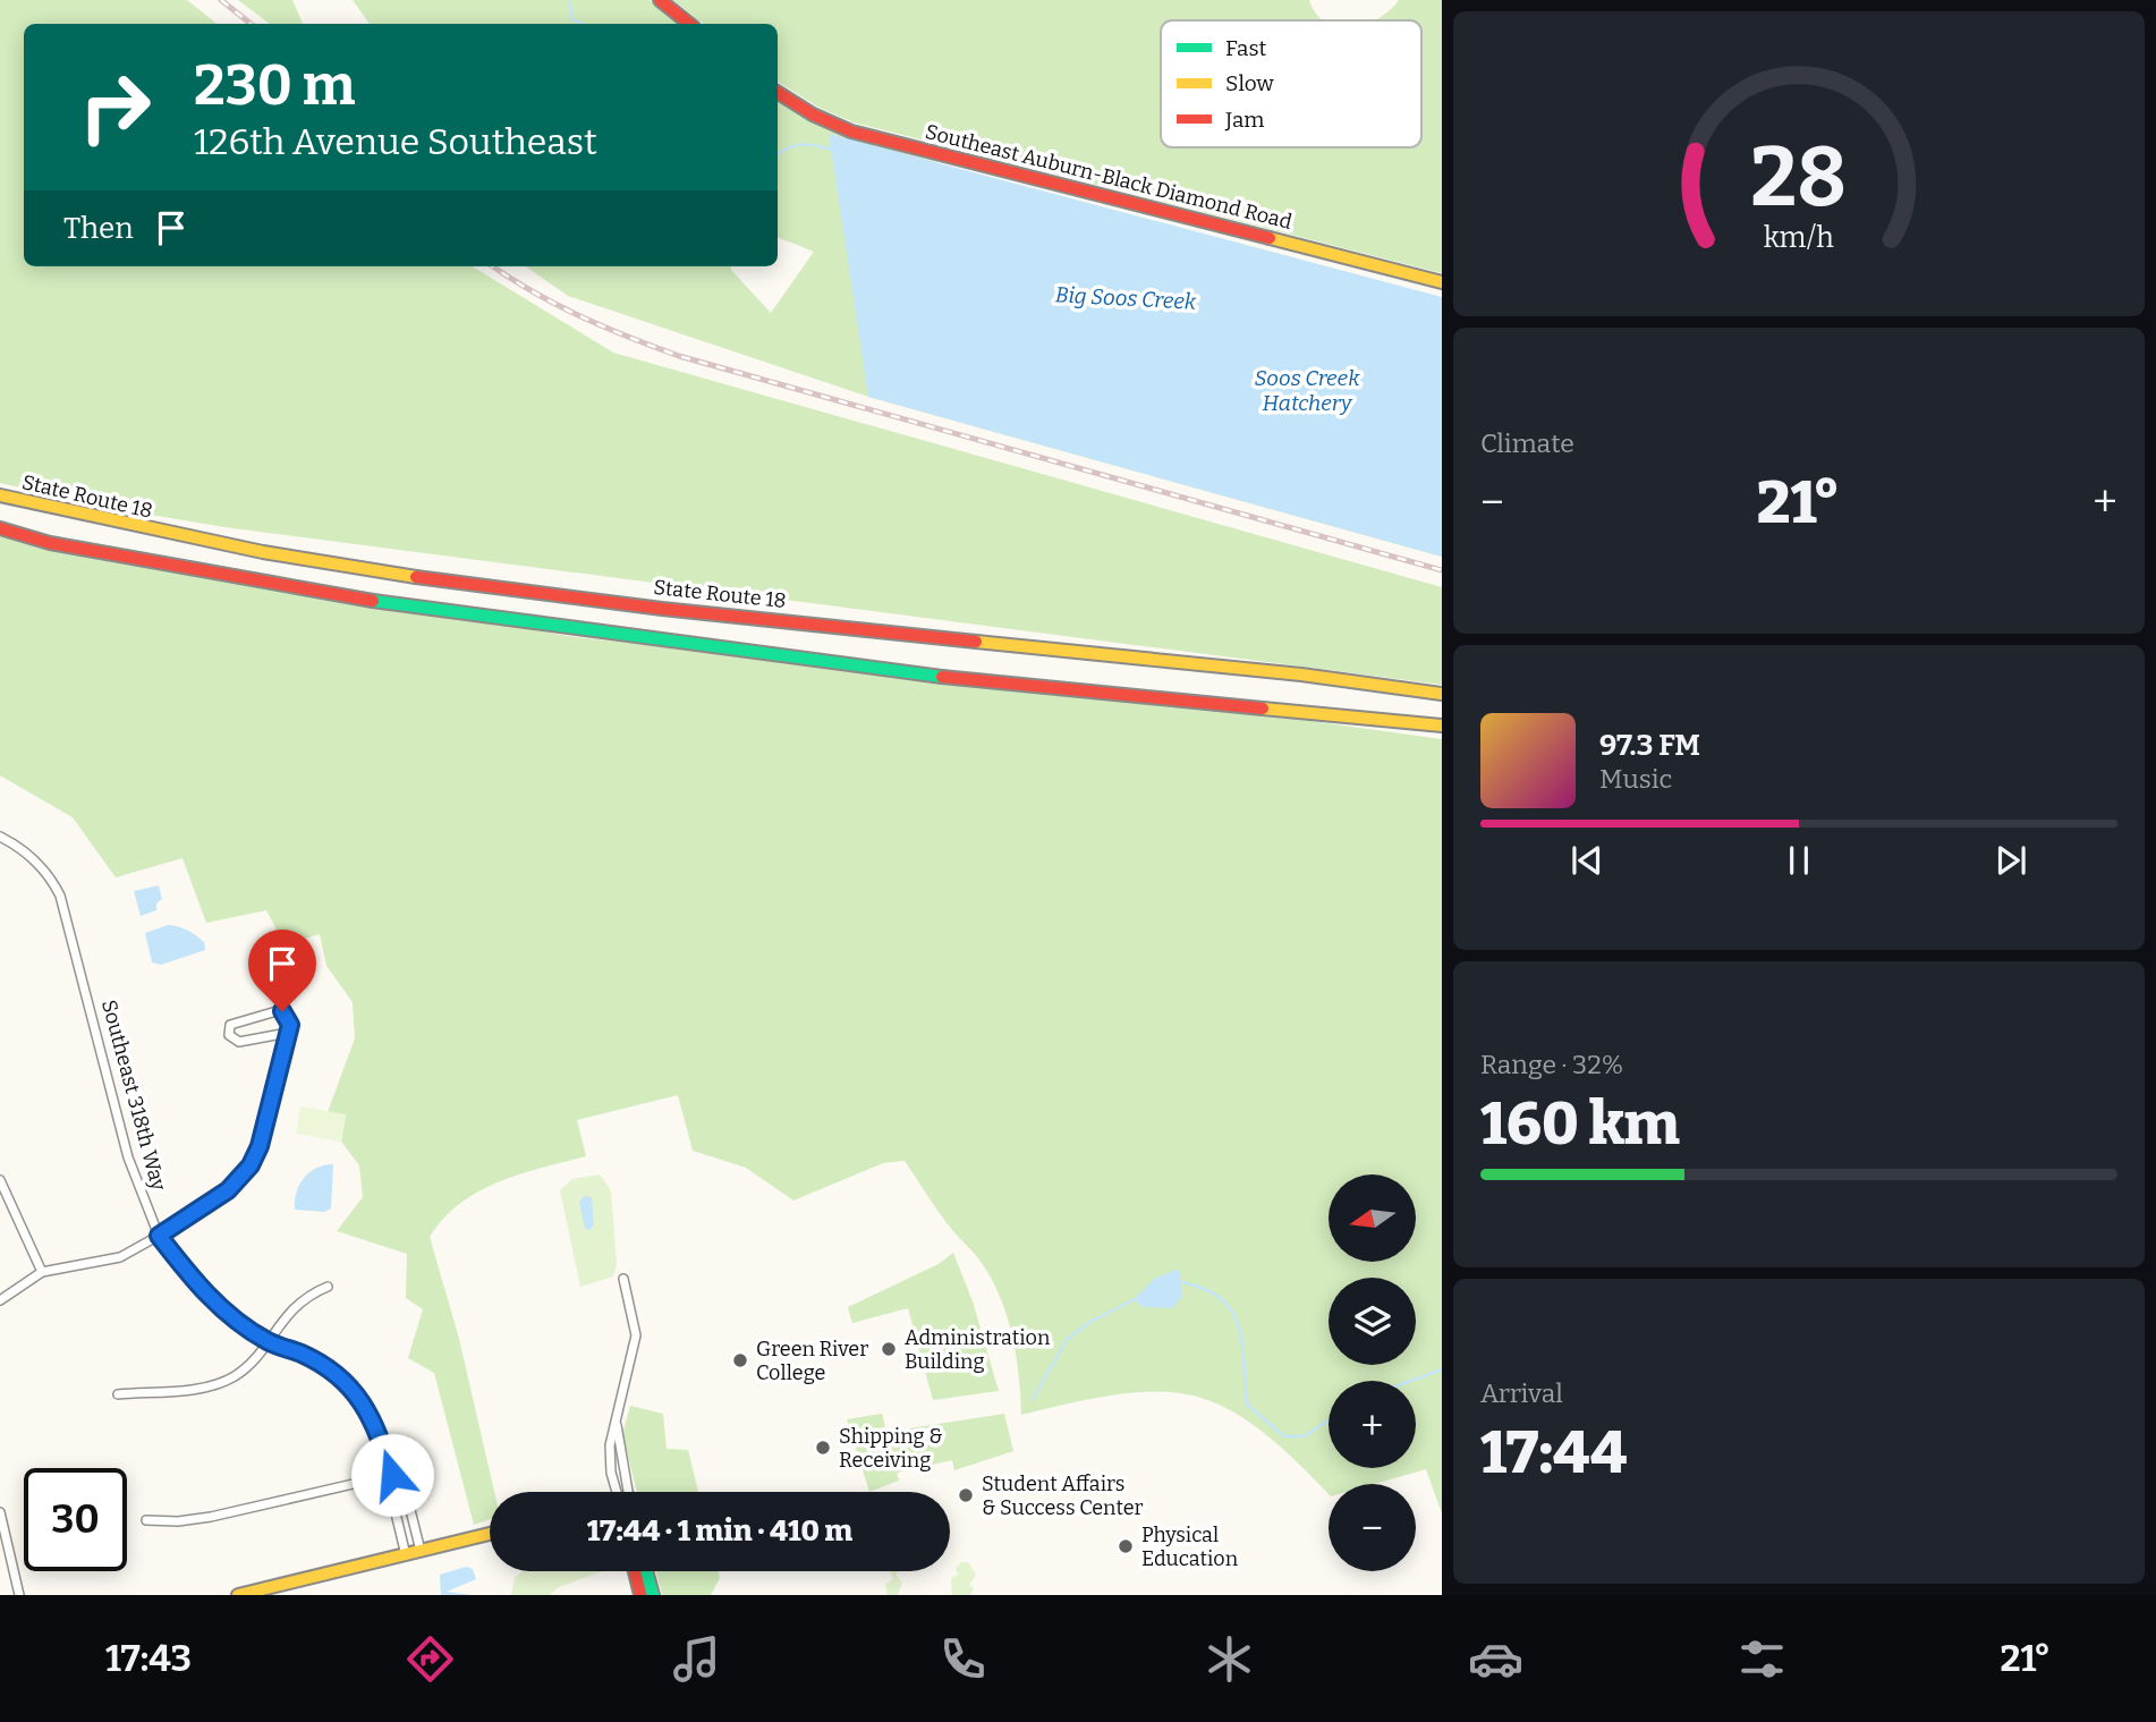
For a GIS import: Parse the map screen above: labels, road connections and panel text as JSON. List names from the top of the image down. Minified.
{"streets":{"main road":["Southeast Auburn-Black Diamond Road","State Route 18"],"street":["Southeast 318th Way"]},"water":["Big Soos Creek","Soos Creek Hatchery"],"places":["Administration Building","Green River College","Shipping & Receiving","Student Affairs & Success Center","Physical Education"],"legend":["Fast","Slow","Jam"],"north":"left","page":{"turn":["230 m","126th Avenue Southeast"],"then":"Then","tile":["Climate",["Range · 32%","160 km"],["Arrival","17:44"]],"heat":["−","21°","+"],"song":["97.3 FM","Music"],"map_buttons":["+","−"],"limit":"30","trip":"17:44 · 1 min · 410 m","tabs":["17:43","21°"],"gauge":["28","km/h"]}}
